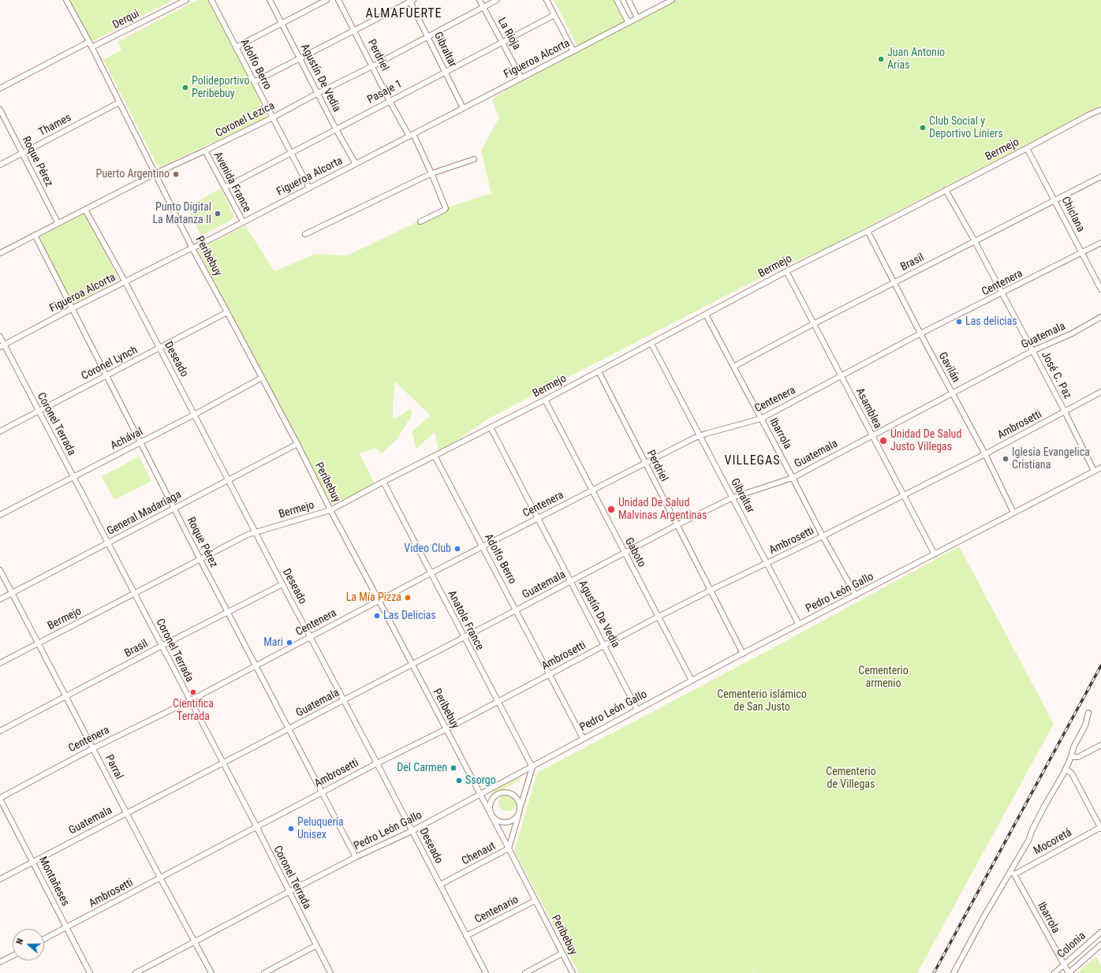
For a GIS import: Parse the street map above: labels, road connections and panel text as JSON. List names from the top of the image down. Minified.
{"streets":{"street":["Derqui","La Rioja","Gibraltar","Perdriel","Figueroa Alcorta","Adolfo Berro","Agustín De Vedia","Pasaje 1","Coronel Lezica","Thames","Bermejo","Roque Pérez","Avenida France","Chiclana","Peribebuy","Brasil","Centenera","Guatemala","Deseado","Coronel Lynch","Gavilán","José C. Paz","Asamblea","Coronel Terrada","Ambrosetti","Ibarrola","Achával","General Madariaga","Gaboto","Pedro León Gallo","Anatole France","Parral","Mocoretá","Chenaut","Montañeses","Centenario","Colonia"]},"crossings":[["Derqui","Peribebuy"],["La Rioja","Figueroa Alcorta"],["La Rioja","Pasaje 1"],["La Rioja","Coronel Lezica"],["Gibraltar","Figueroa Alcorta"],["Gibraltar","Pasaje 1"],["Gibraltar","Coronel Lezica"],["Gibraltar","Bermejo"],["Gibraltar","Centenera"],["Gibraltar","Guatemala"],["Gibraltar","Ambrosetti"],["Gibraltar","Pedro León Gallo"],["Perdriel","Figueroa Alcorta"],["Perdriel","Pasaje 1"],["Perdriel","Coronel Lezica"],["Perdriel","Bermejo"],["Perdriel","Centenera"],["Perdriel","Guatemala"],["Perdriel","Ambrosetti"],["Perdriel","Pedro León Gallo"],["Figueroa Alcorta","Adolfo Berro"],["Figueroa Alcorta","Agustín De Vedia"],["Figueroa Alcorta","Roque Pérez"],["Figueroa Alcorta","Avenida France"],["Figueroa Alcorta","Peribebuy"],["Figueroa Alcorta","Deseado"],["Figueroa Alcorta","Coronel Terrada"],["Adolfo Berro","Pasaje 1"],["Adolfo Berro","Coronel Lezica"],["Adolfo Berro","Bermejo"],["Adolfo Berro","Centenera"],["Adolfo Berro","Guatemala"],["Adolfo Berro","Ambrosetti"],["Adolfo Berro","Pedro León Gallo"],["Agustín De Vedia","Pasaje 1"],["Agustín De Vedia","Coronel Lezica"],["Agustín De Vedia","Bermejo"],["Agustín De Vedia","Centenera"],["Agustín De Vedia","Guatemala"],["Agustín De Vedia","Ambrosetti"],["Agustín De Vedia","Pedro León Gallo"],["Pasaje 1","Avenida France"],["Coronel Lezica","Roque Pérez"],["Coronel Lezica","Avenida France"],["Coronel Lezica","Peribebuy"],["Coronel Lezica","Deseado"],["Thames","Roque Pérez"],["Thames","Peribebuy"],["Bermejo","Roque Pérez"],["Bermejo","Chiclana"],["Bermejo","Peribebuy"],["Bermejo","Deseado"],["Bermejo","Gavilán"],["Bermejo","José C. Paz"],["Bermejo","Asamblea"],["Bermejo","Coronel Terrada"],["Bermejo","Ibarrola"],["Bermejo","Gaboto"],["Bermejo","Anatole France"],["Bermejo","Parral"],["Roque Pérez","Brasil"],["Roque Pérez","Centenera"],["Roque Pérez","Guatemala"],["Roque Pérez","Coronel Lynch"],["Roque Pérez","Ambrosetti"],["Roque Pérez","Achával"],["Roque Pérez","General Madariaga"],["Roque Pérez","Pedro León Gallo"],["Chiclana","Brasil"],["Chiclana","Centenera"],["Peribebuy","Centenera"],["Peribebuy","Guatemala"],["Peribebuy","Coronel Lynch"],["Peribebuy","Ambrosetti"],["Peribebuy","Achával"],["Peribebuy","General Madariaga"],["Peribebuy","Pedro León Gallo"],["Peribebuy","Chenaut"],["Peribebuy","Centenario"],["Brasil","Deseado"],["Brasil","Gavilán"],["Brasil","José C. Paz"],["Brasil","Asamblea"],["Brasil","Coronel Terrada"],["Brasil","Ibarrola"],["Brasil","Parral"],["Centenera","Deseado"],["Centenera","Gavilán"],["Centenera","José C. Paz"],["Centenera","Asamblea"],["Centenera","Coronel Terrada"],["Centenera","Ibarrola"],["Centenera","Gaboto"],["Centenera","Anatole France"],["Centenera","Parral"],["Centenera","Montañeses"],["Guatemala","Deseado"],["Guatemala","Gavilán"],["Guatemala","José C. Paz"],["Guatemala","Asamblea"],["Guatemala","Coronel Terrada"],["Guatemala","Ibarrola"],["Guatemala","Gaboto"],["Guatemala","Anatole France"],["Guatemala","Parral"],["Guatemala","Montañeses"],["Deseado","Coronel Lynch"],["Deseado","Ambrosetti"],["Deseado","Achával"],["Deseado","General Madariaga"],["Deseado","Pedro León Gallo"],["Deseado","Chenaut"],["Deseado","Centenario"],["Coronel Lynch","Coronel Terrada"],["Gavilán","Ambrosetti"],["Gavilán","Pedro León Gallo"],["José C. Paz","Ambrosetti"],["José C. Paz","Pedro León Gallo"],["Asamblea","Ambrosetti"],["Asamblea","Pedro León Gallo"],["Coronel Terrada","Ambrosetti"],["Coronel Terrada","Achával"],["Coronel Terrada","General Madariaga"],["Coronel Terrada","Pedro León Gallo"],["Ambrosetti","Ibarrola"],["Ambrosetti","Gaboto"],["Ambrosetti","Anatole France"],["Ambrosetti","Parral"],["Ambrosetti","Montañeses"],["Ibarrola","Pedro León Gallo"],["Ibarrola","Mocoretá"],["Ibarrola","Colonia"],["General Madariaga","Parral"],["Gaboto","Pedro León Gallo"],["Pedro León Gallo","Anatole France"],["Pedro León Gallo","Parral"]],"districts":["ALMAFUERTE","VILLEGAS"],"parks":["Cementerio armenio","Cementerio islámico de San Justo","Cementerio de Villegas"],"places":["Juan Antonio Arias","Polideportivo Peribebuy","Club Social y Deportivo Liniers","Puerto Argentino","Punto Digital La Matanza II","Las delicias","Unidad De Salud Justo Villegas","Iglesia Evangelica Cristiana","Unidad De Salud Malvinas Argentinas","Video Club","La Mía Pizza","Las Delicias","Mari","Cientifica Terrada","Del Carmen","Ssorgo","Peluquería Unisex"],"north":"left"}
